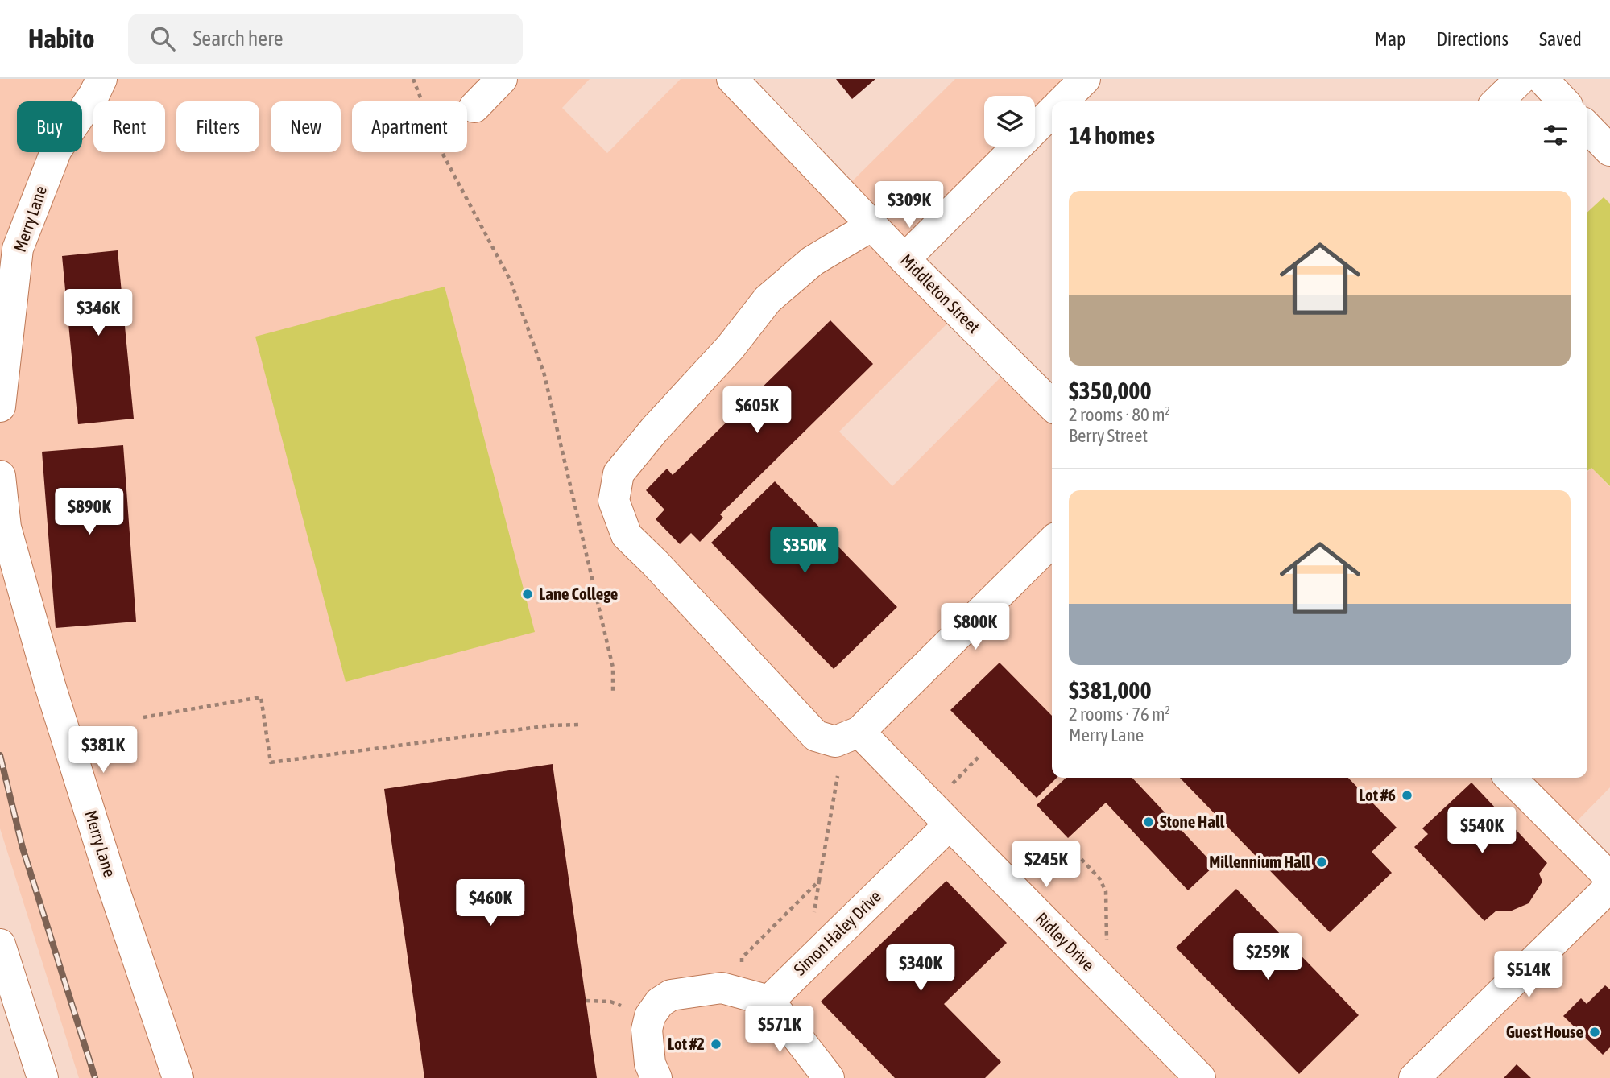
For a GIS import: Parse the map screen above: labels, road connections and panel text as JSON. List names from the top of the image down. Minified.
{"streets":{"street":["Merry Lane","Middleton Street","Simon Haley Drive","Ridley Drive"]},"crossings":[["Simon Haley Drive","Ridley Drive"]],"places":["Lane College","Lot #6","Stone Hall","Millennium Hall","Guest House","Lot #2"],"page":{"header":"Habito","search":"Search here","nav":["Map","Directions","Saved"],"chip":["Buy","Rent","Filters","New","Apartment"],"heading":"14 homes","list":[{"name":"$350,000","note":"2 rooms · 80 m² · Berry Street"},{"name":"$381,000","note":"2 rooms · 76 m² · Merry Lane"}],"price":["$309K","$346K","$605K","$890K","$350K","$800K","$381K","$540K","$245K","$460K","$259K","$340K","$514K","$571K"]}}
